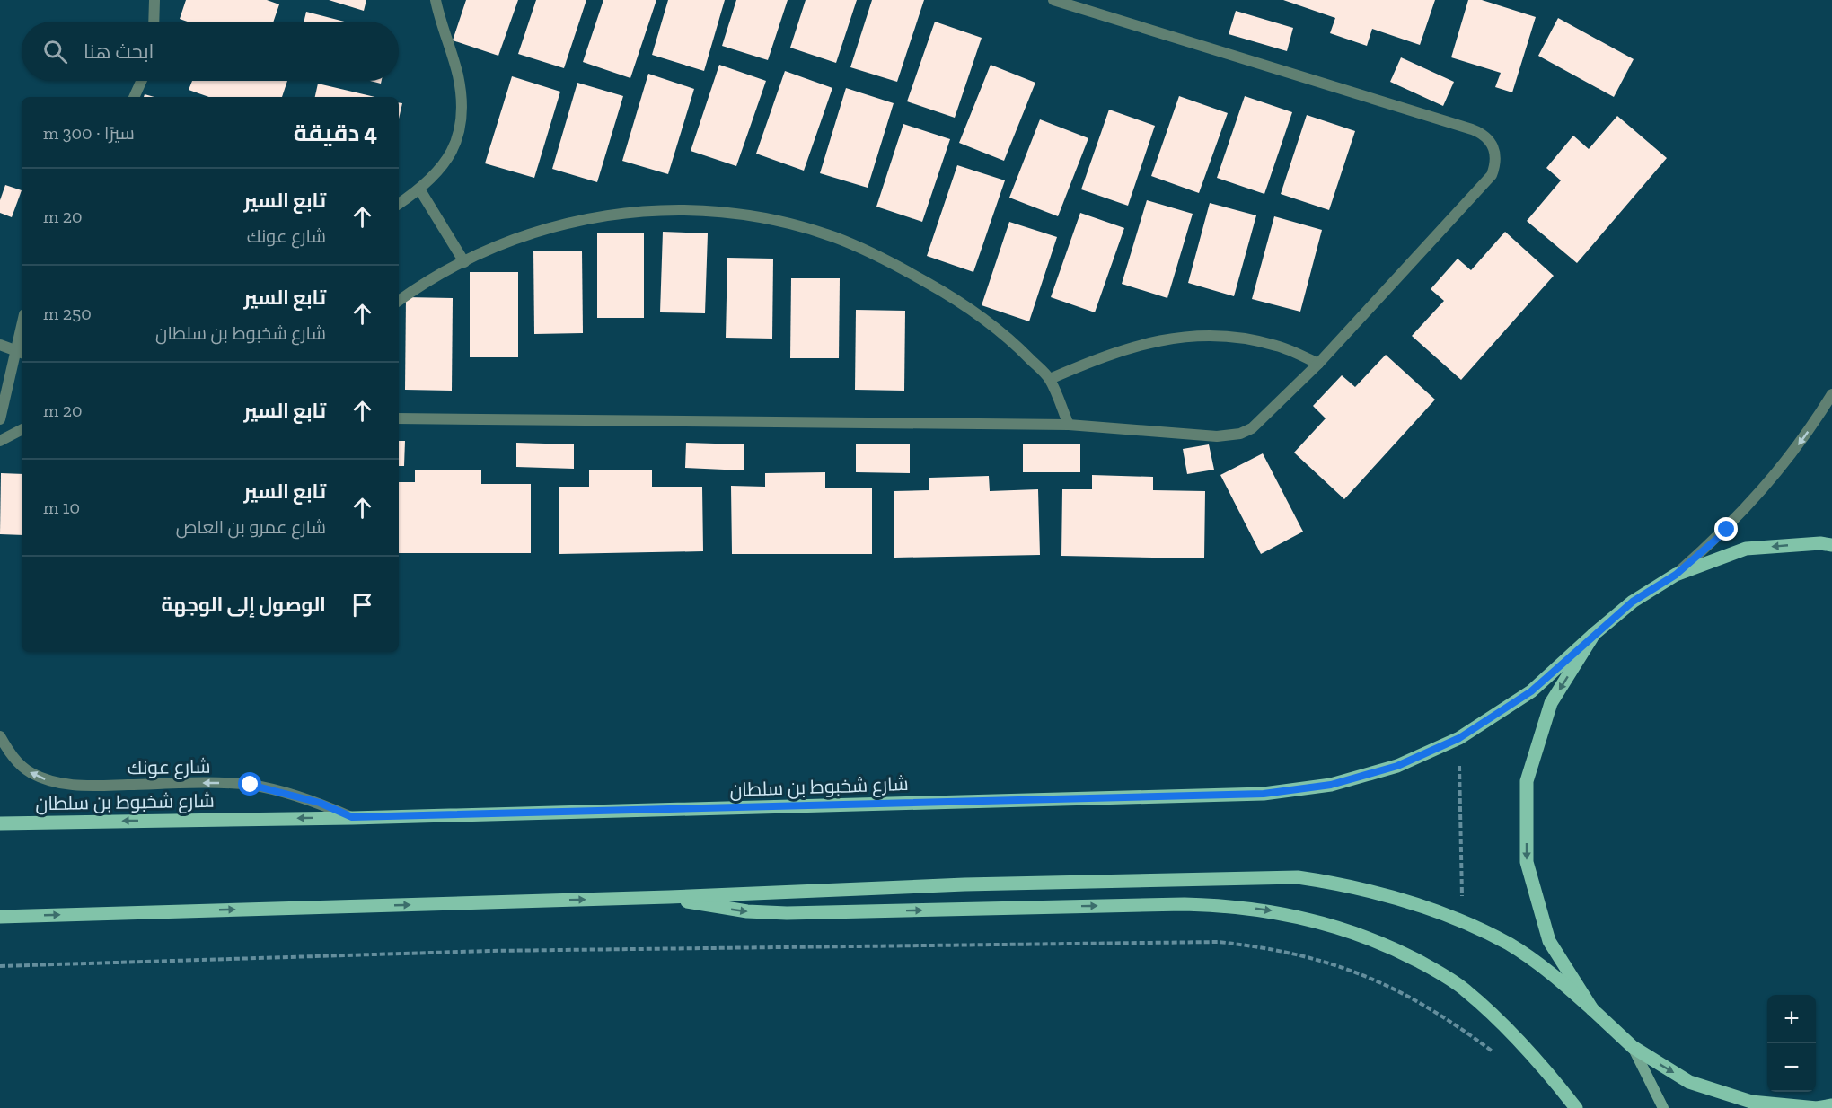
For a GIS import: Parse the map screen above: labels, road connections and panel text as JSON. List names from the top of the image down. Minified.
{"streets":{"main road":["شارع شخبوط بن سلطان"],"street":["شارع عونك"]},"crossings":[["شارع عونك","شارع شخبوط بن سلطان"]],"one_way":["شارع عونك"],"page":{"search":"ابحث هنا","heading":["4 دقيقة","سيرًا · 300 m"],"list":[["تابع السير","شارع عونك","20 m"],["تابع السير","شارع شخبوط بن سلطان","250 m"],["تابع السير","20 m"],["تابع السير","شارع عمرو بن العاص","10 m"],"الوصول إلى الوجهة"],"map_buttons":["+","−"]}}
